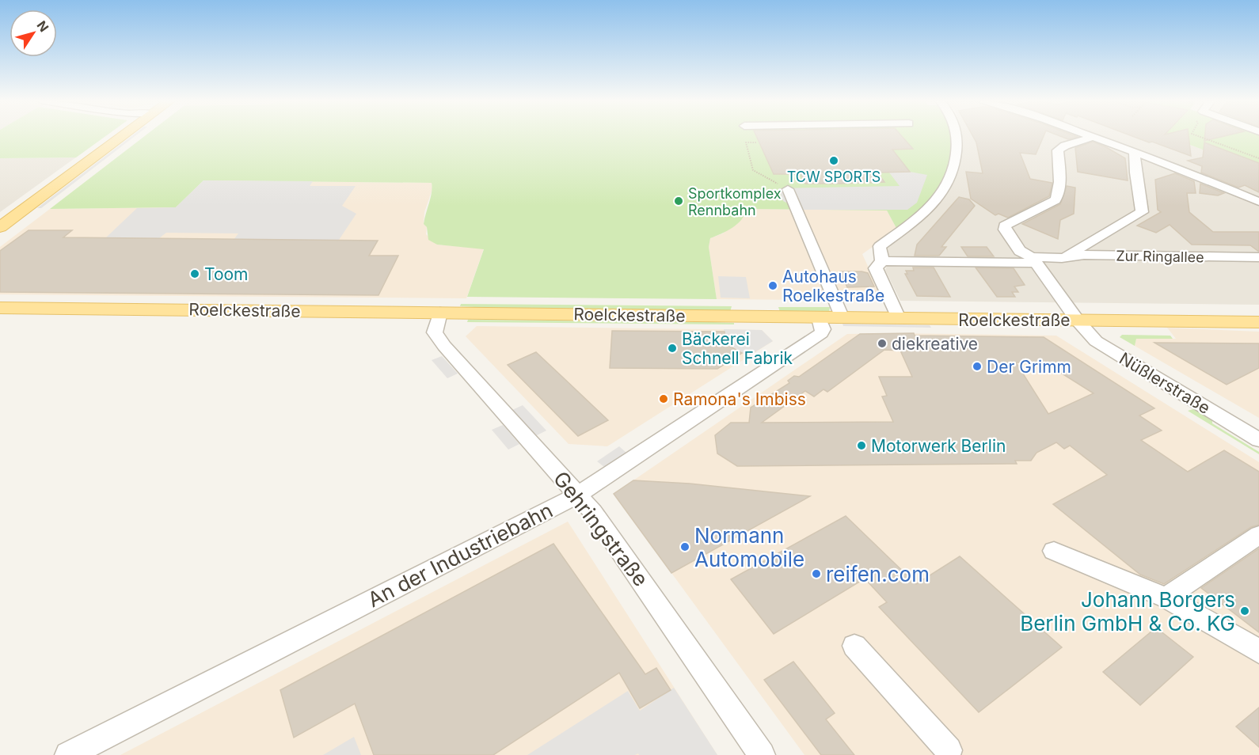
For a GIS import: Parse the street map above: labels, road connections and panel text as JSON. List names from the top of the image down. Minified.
{"streets":{"main road":["Roelckestraße"],"street":["Zur Ringallee","Nüßlerstraße","Gehringstraße","An der Industriebahn"]},"crossings":[["Roelckestraße","Nüßlerstraße"],["Roelckestraße","Gehringstraße"],["Roelckestraße","An der Industriebahn"],["Gehringstraße","An der Industriebahn"]],"places":["TCW SPORTS","Sportkomplex Rennbahn","Toom","Autohaus Roelkestraße","diekreative","Bäckerei Schnell Fabrik","Der Grimm","Ramona's Imbiss","Motorwerk Berlin","Normann Automobile","reifen.com","Johann Borgers Berlin GmbH & Co. KG"],"north":"top right"}
